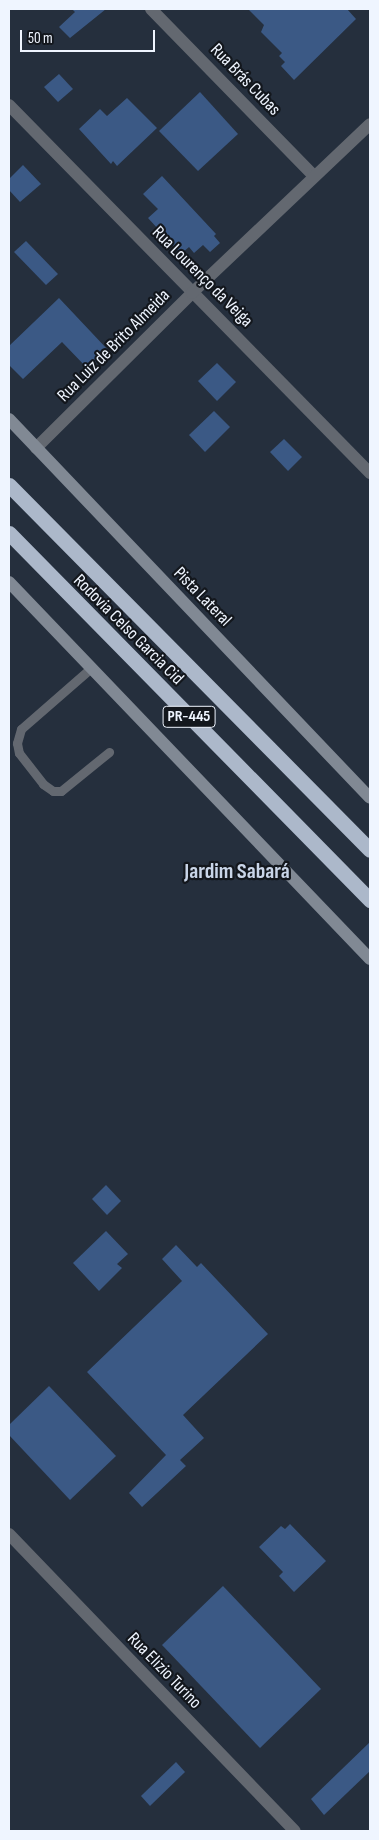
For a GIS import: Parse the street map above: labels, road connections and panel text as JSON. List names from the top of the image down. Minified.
{"streets":{"highway":["Rodovia Celso Garcia Cid","PR-445"],"street":["Rua Brás Cubas","Rua Lourenço da Veiga","Rua Luiz de Brito Almeida","Pista Lateral","Rua Elizio Turino"]},"crossings":[["Rua Brás Cubas","Rua Luiz de Brito Almeida"],["Rua Lourenço da Veiga","Rua Luiz de Brito Almeida"],["Rua Luiz de Brito Almeida","Pista Lateral"]],"districts":["Jardim Sabará"],"scale_bar":"50 m"}
